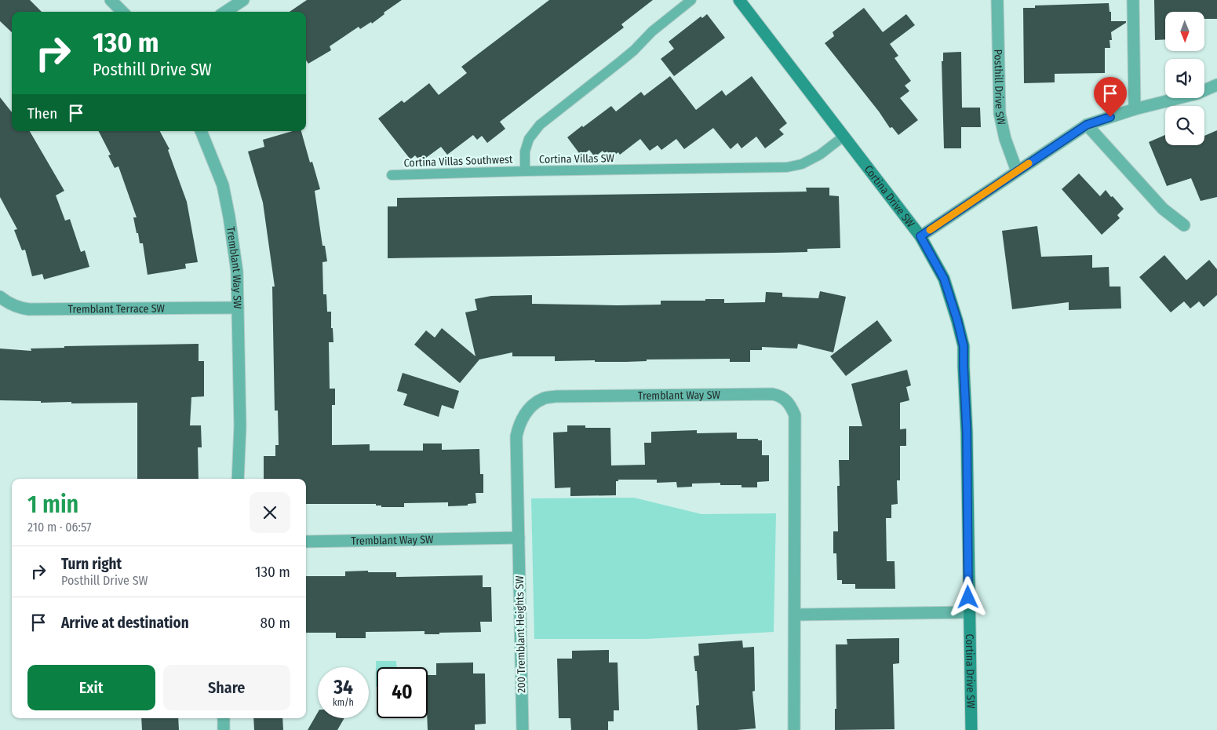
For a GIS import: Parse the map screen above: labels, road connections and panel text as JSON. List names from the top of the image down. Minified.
{"streets":{"street":["Posthill Drive SW","Cortina Drive SW","Tremblant Way SW","Tremblant Terrace SW","200 Tremblant Heights SW"],"lane":["Cortina Villas SW","Cortina Villas Southwest"]},"crossings":[["Cortina Villas SW","Cortina Villas Southwest"],["Cortina Villas SW","Cortina Drive SW"],["Tremblant Way SW","Tremblant Terrace SW"],["Tremblant Way SW","200 Tremblant Heights SW"]],"north":"bottom","page":{"turn":["130 m","Posthill Drive SW"],"then":"Then","heading":["1 min","210 m · 06:57"],"list":[{"name":"Turn right","note":"Posthill Drive SW","value":"130 m"},{"name":"Arrive at destination","value":"80 m"}],"buttons":["Exit","Share"],"speed":"34 km/h","limit":"40"}}
